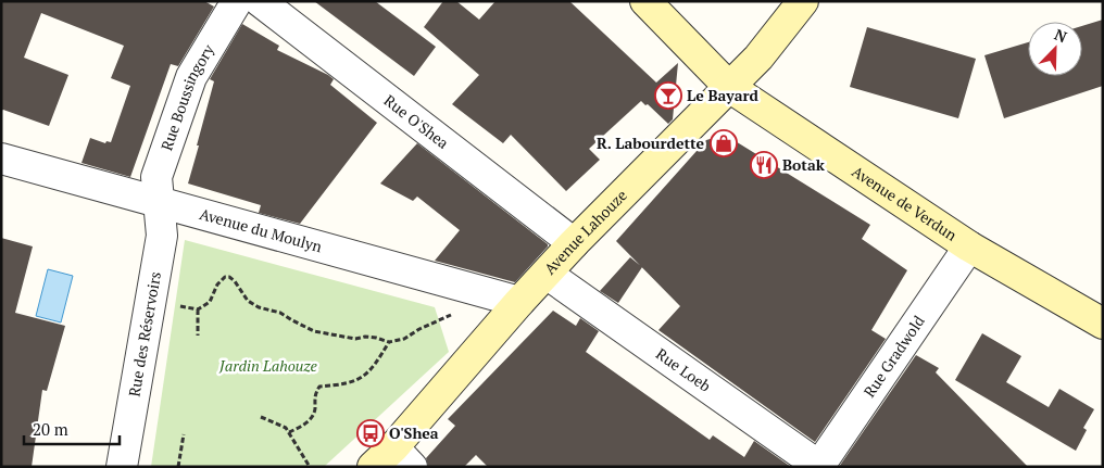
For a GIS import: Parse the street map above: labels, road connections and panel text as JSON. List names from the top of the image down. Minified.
{"streets":{"street":["Rue Boussingory","Rue O'Shea","Avenue de Verdun","Avenue du Moulyn","Avenue Lahouze","Rue des Réservoirs","Rue Gradwold","Rue Loeb"]},"crossings":[["Rue Boussingory","Avenue du Moulyn"],["Rue Boussingory","Rue des Réservoirs"],["Rue O'Shea","Avenue Lahouze"],["Avenue de Verdun","Avenue Lahouze"],["Avenue de Verdun","Rue Gradwold"],["Avenue du Moulyn","Avenue Lahouze"],["Avenue du Moulyn","Rue des Réservoirs"],["Avenue Lahouze","Rue Loeb"],["Rue Gradwold","Rue Loeb"]],"parks":["Jardin Lahouze"],"places":{"bar":["Le Bayard"],"shop":["R. Labourdette"],"restaurant":["Botak"],"bus stop":["O'Shea"]},"scale_bar":"20 m","north":"top right"}
